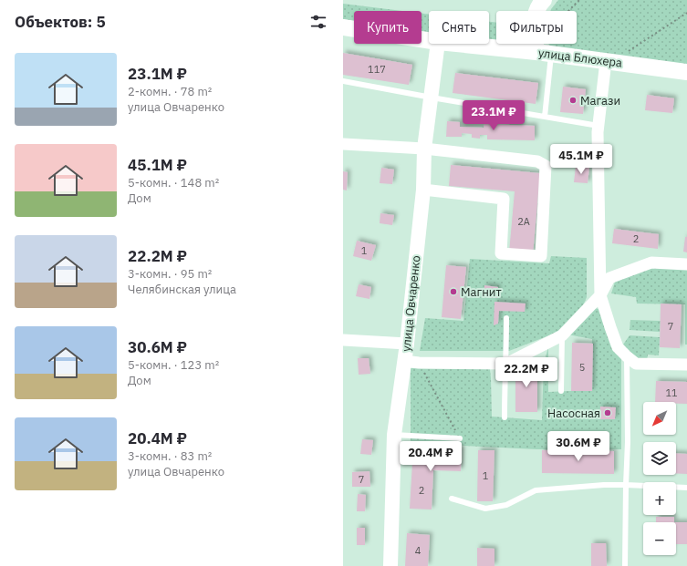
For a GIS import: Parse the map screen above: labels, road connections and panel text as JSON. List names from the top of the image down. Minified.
{"streets":{"main road":["улица Блюхера"],"street":["улица Овчаренко"]},"places":["Магази","Магнит","Насосная"],"house_numbers":["117","2А","2","1","7","5","11","1","7","2","4"],"north":"bottom left","page":{"heading":"Объектов: 5","chip":["Купить","Снять","Фильтры"],"list":[{"name":"23.1M ₽","note":"2-комн. · 78 m² · улица Овчаренко"},{"name":"45.1M ₽","note":"5-комн. · 148 m² · Дом"},{"name":"22.2M ₽","note":"3-комн. · 95 m² · Челябинская улица"},{"name":"30.6M ₽","note":"5-комн. · 123 m² · Дом"},{"name":"20.4M ₽","note":"3-комн. · 83 m² · улица Овчаренко"}],"price":["23.1M ₽","45.1M ₽","22.2M ₽","30.6M ₽","20.4M ₽"],"map_buttons":["+","−"]}}
